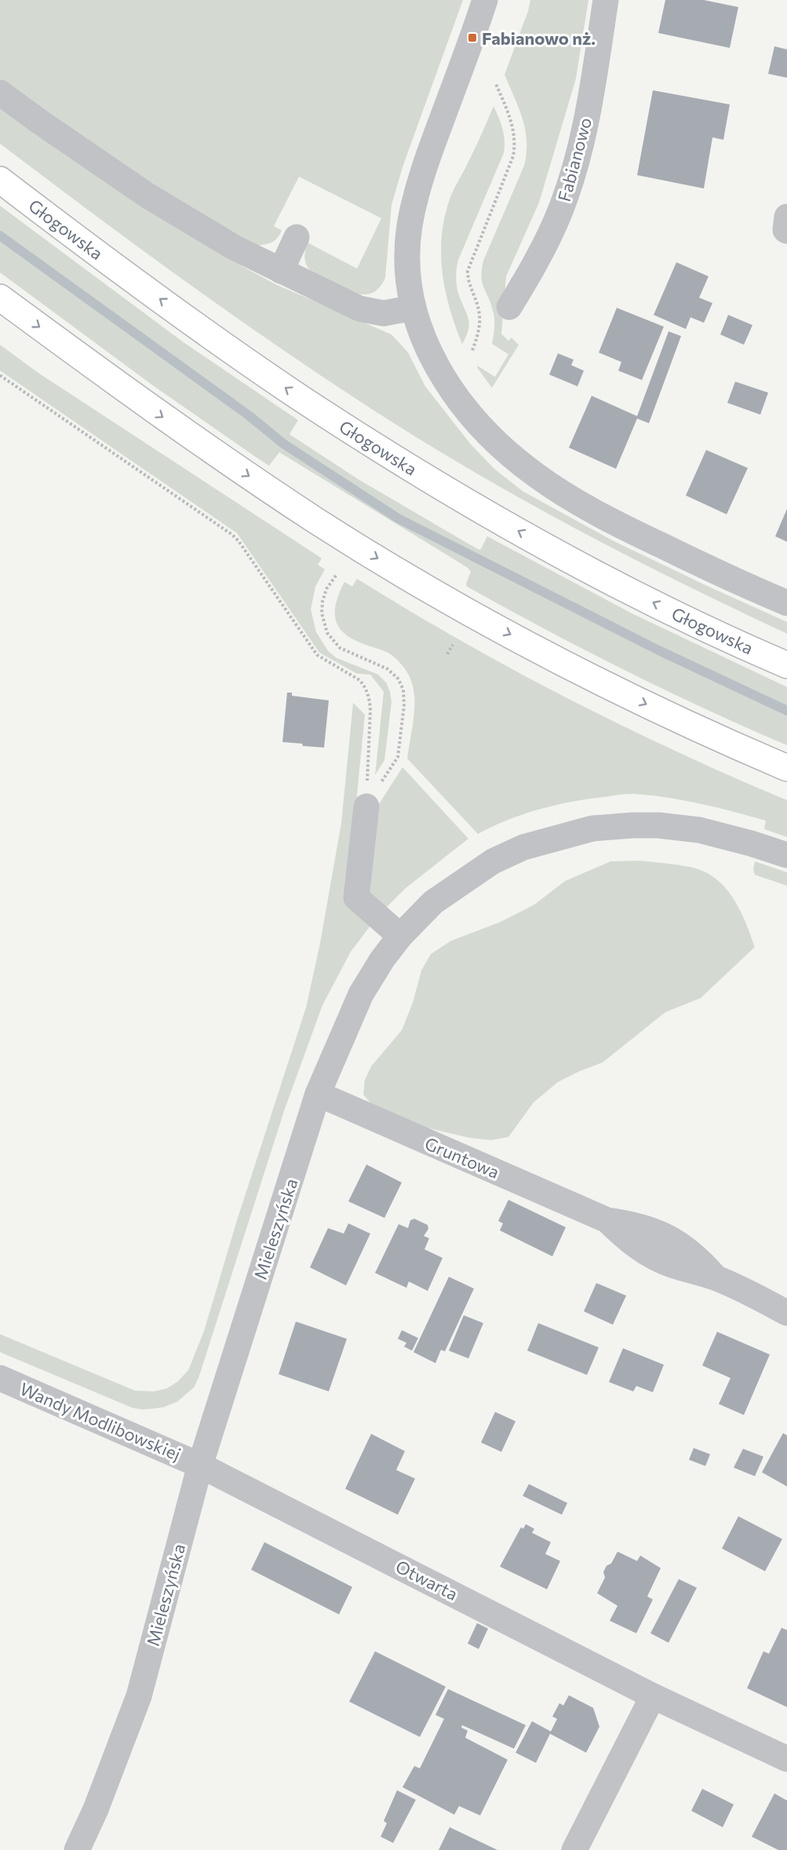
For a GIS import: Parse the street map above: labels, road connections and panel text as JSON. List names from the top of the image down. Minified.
{"streets":{"main road":["Głogowska"],"street":["Fabianowo","Gruntowa","Mieleszyńska","Wandy Modlibowskiej","Otwarta"]},"crossings":[["Gruntowa","Mieleszyńska"],["Mieleszyńska","Wandy Modlibowskiej"],["Mieleszyńska","Otwarta"],["Wandy Modlibowskiej","Otwarta"]],"places":{"transit":["Fabianowo nż."]}}
